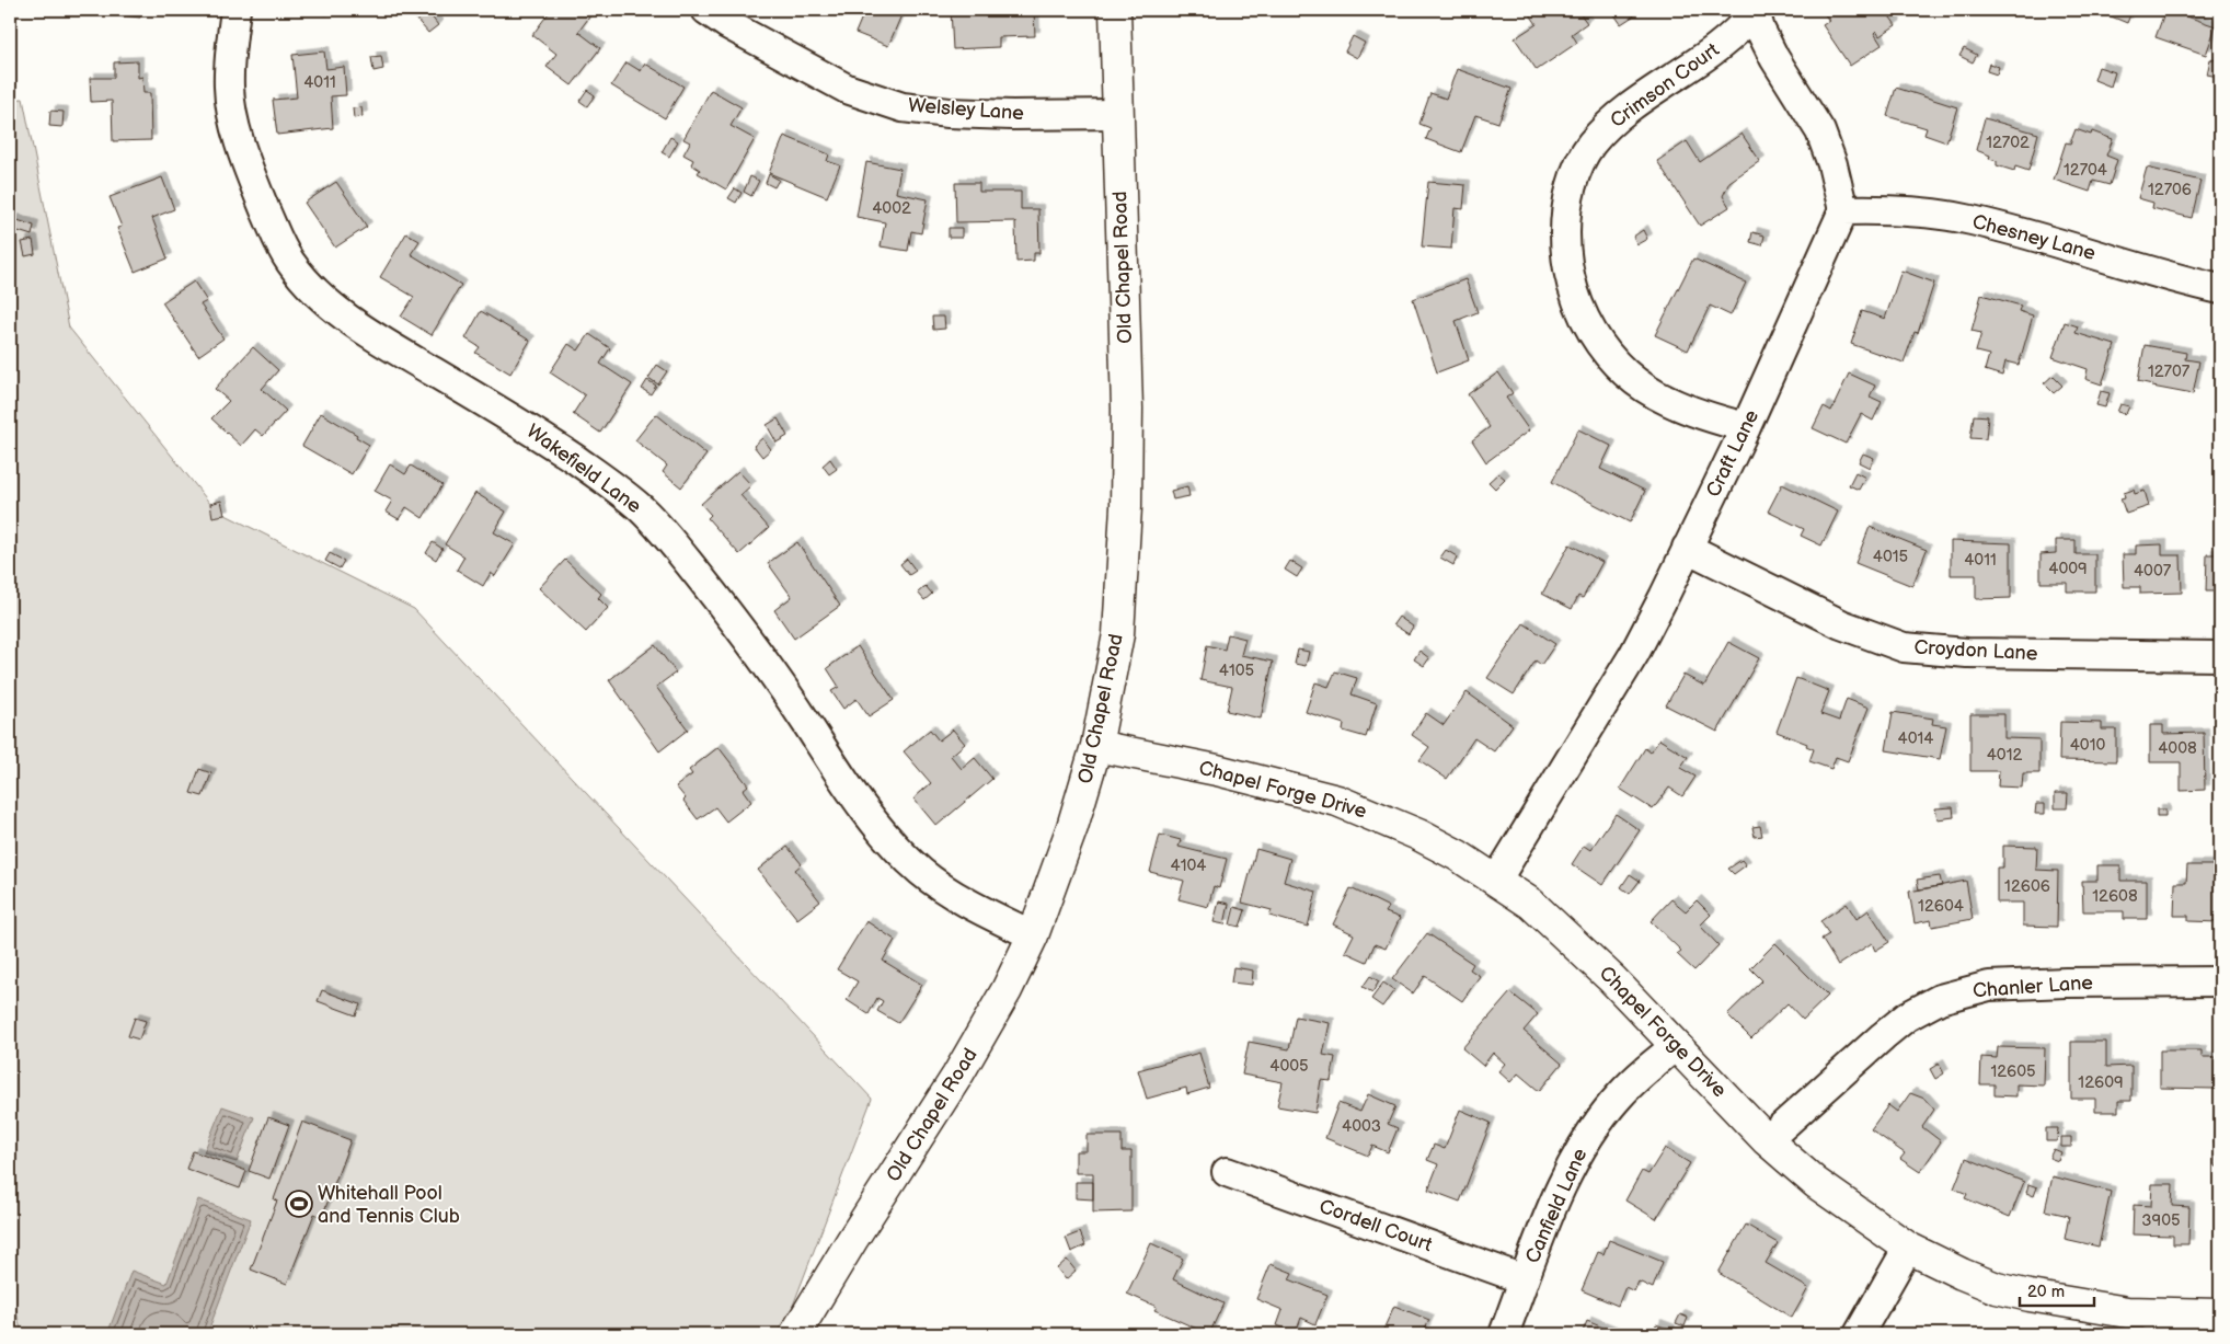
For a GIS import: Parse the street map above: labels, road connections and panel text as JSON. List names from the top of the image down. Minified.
{"streets":{"street":["Crimson Court","Welsley Lane","Chesney Lane","Old Chapel Road","Craft Lane","Wakefield Lane","Croydon Lane","Chapel Forge Drive","Chanler Lane","Canfield Lane","Cordell Court"]},"crossings":[["Crimson Court","Craft Lane"],["Welsley Lane","Old Chapel Road"],["Chesney Lane","Craft Lane"],["Old Chapel Road","Wakefield Lane"],["Old Chapel Road","Chapel Forge Drive"],["Craft Lane","Croydon Lane"],["Craft Lane","Chapel Forge Drive"],["Chapel Forge Drive","Chanler Lane"],["Chapel Forge Drive","Canfield Lane"],["Canfield Lane","Cordell Court"]],"places":{"sports":["Whitehall Pool and Tennis Club"]},"house_numbers":["4011","12702","12704","12706","4002","12707","4015","4011","4009","4007","4105","4014","4010","4008","4012","4104","12606","12608","12604","4005","12605","12609","4003","3905"],"scale_bar":"20 m"}
